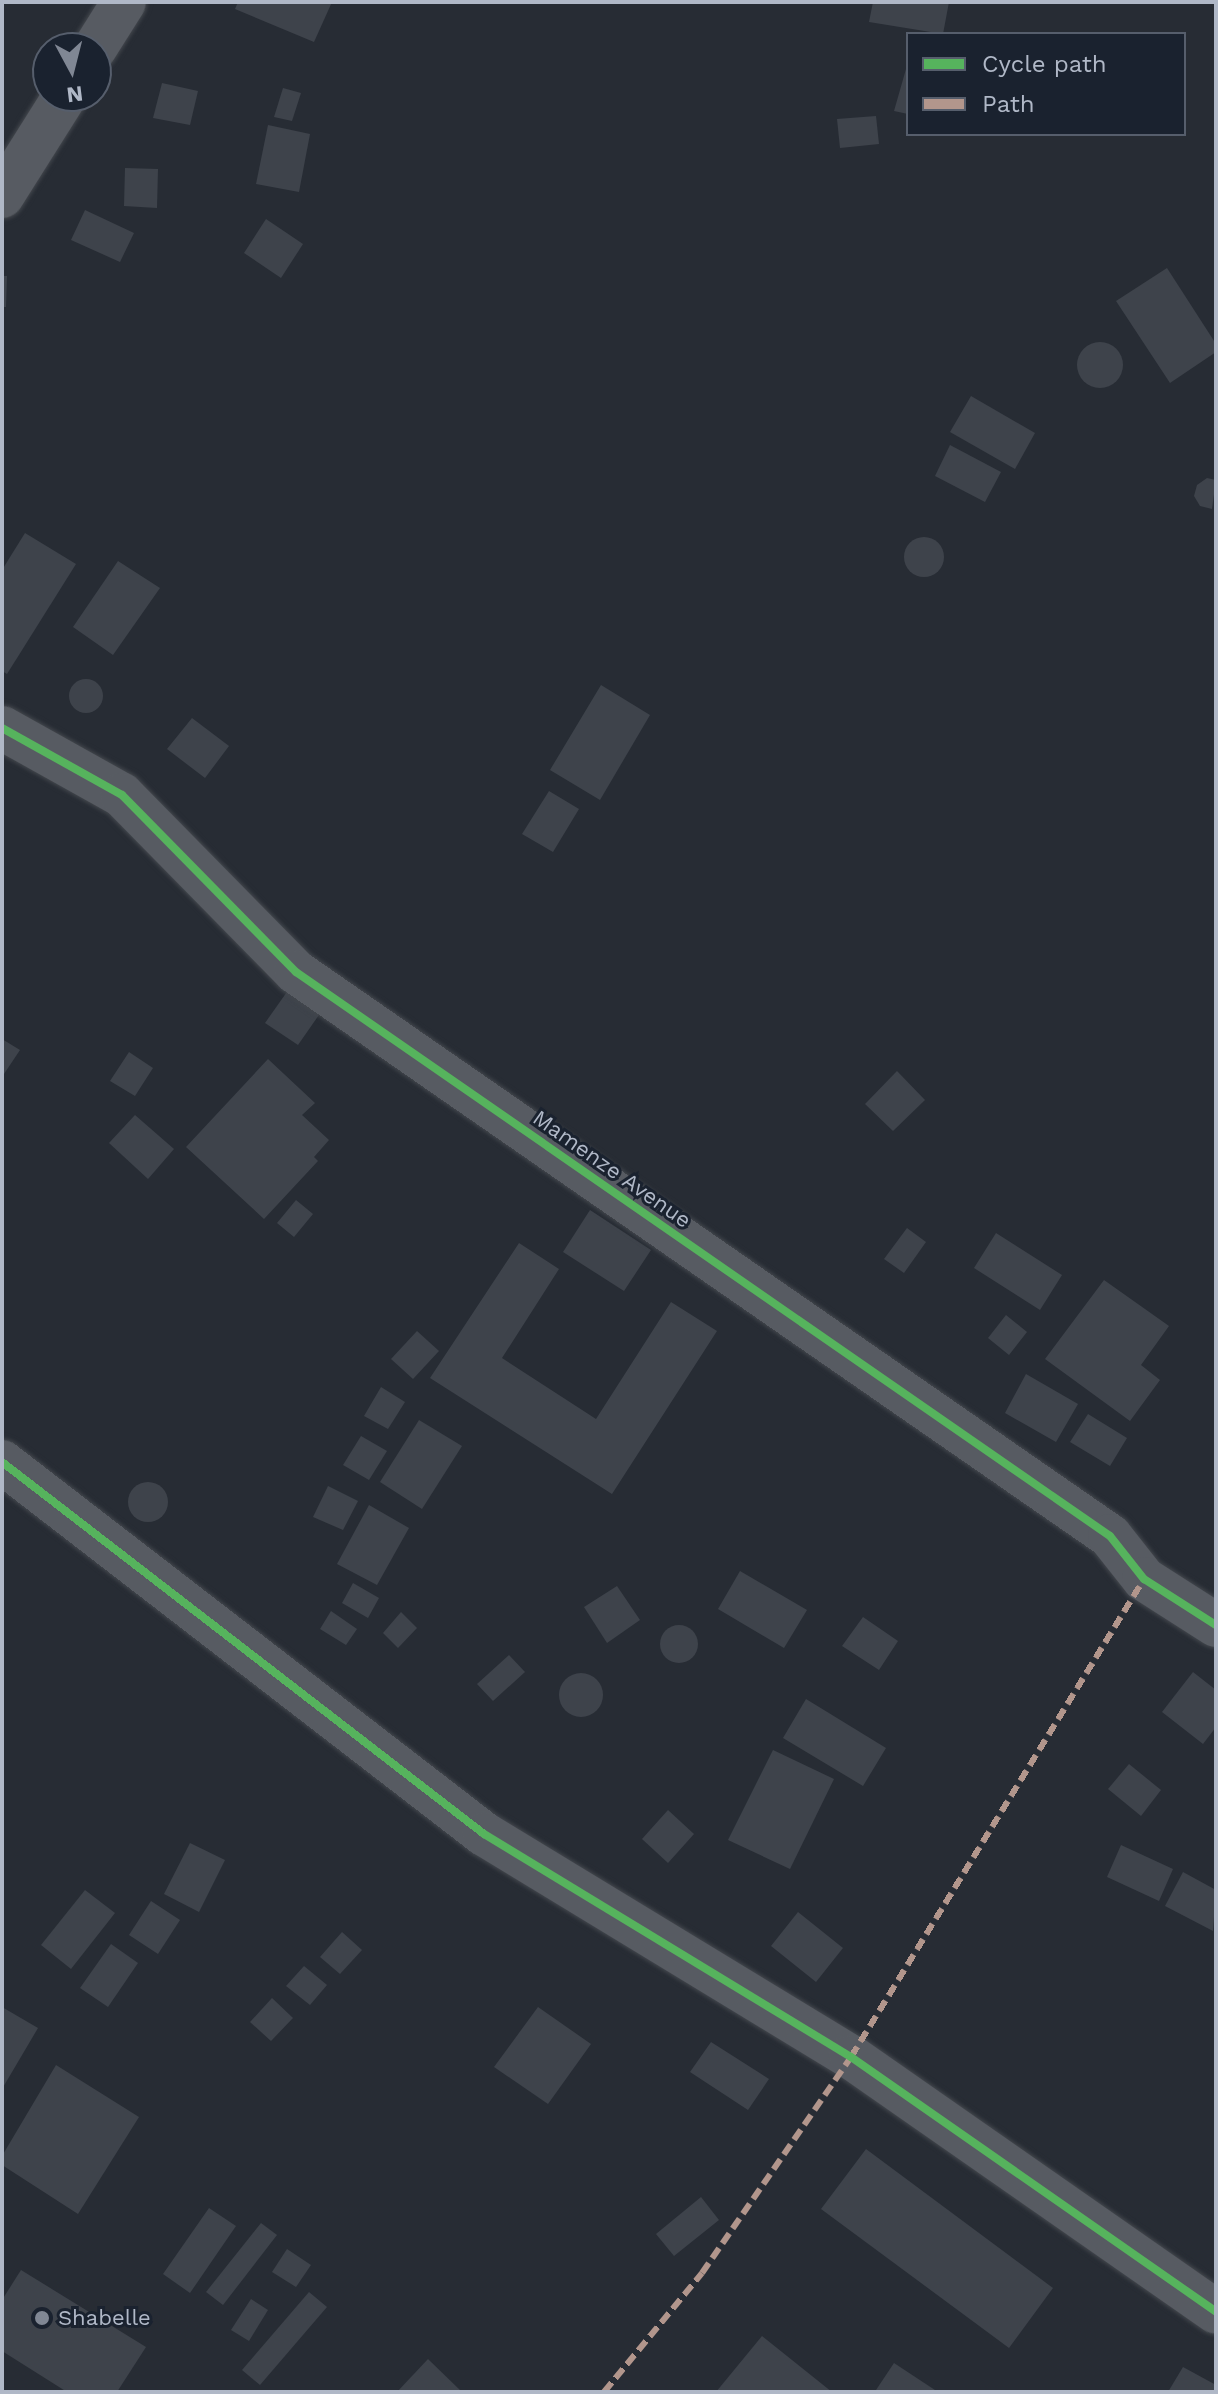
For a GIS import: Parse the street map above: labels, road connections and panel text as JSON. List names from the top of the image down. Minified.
{"streets":{"street":["Mamenze Avenue"]},"places":["Shabelle"],"legend":["Cycle path","Path"],"north":"bottom"}
